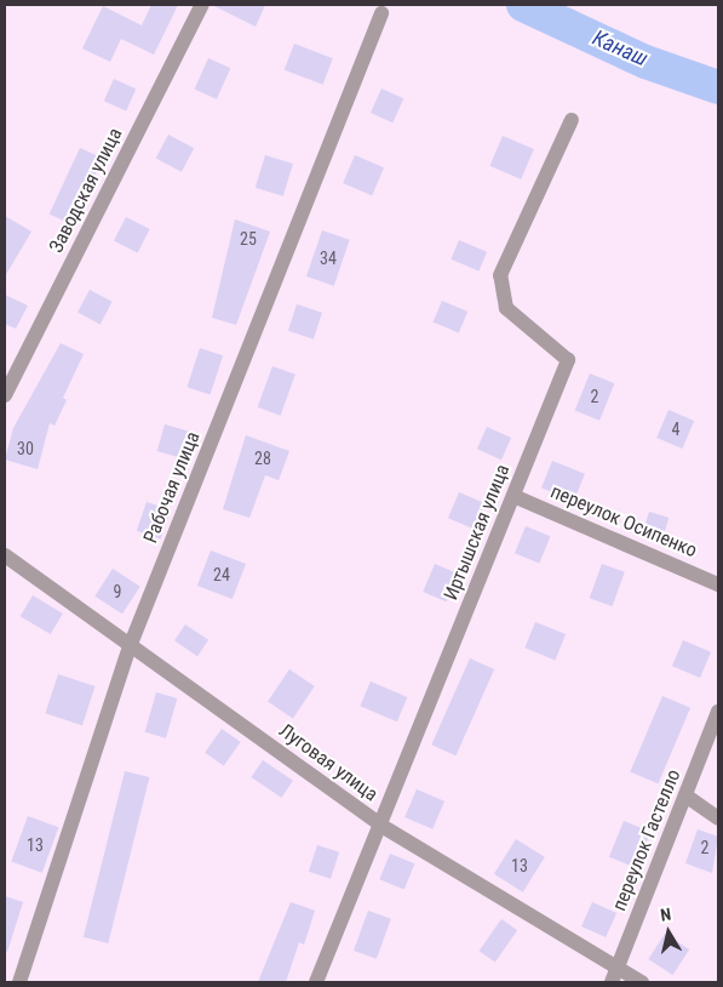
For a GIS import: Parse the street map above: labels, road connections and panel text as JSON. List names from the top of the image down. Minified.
{"streets":{"street":["Заводская улица","Рабочая улица","переулок Осипенко","Иртышская улица","Луговая улица","переулок Гастелло"]},"crossings":[["Рабочая улица","Луговая улица"],["переулок Осипенко","Иртышская улица"],["Иртышская улица","Луговая улица"],["Луговая улица","переулок Гастелло"]],"water":["Канаш"],"house_numbers":["25","34","2","4","30","28","24","9","13","2","13"],"north":"top"}
